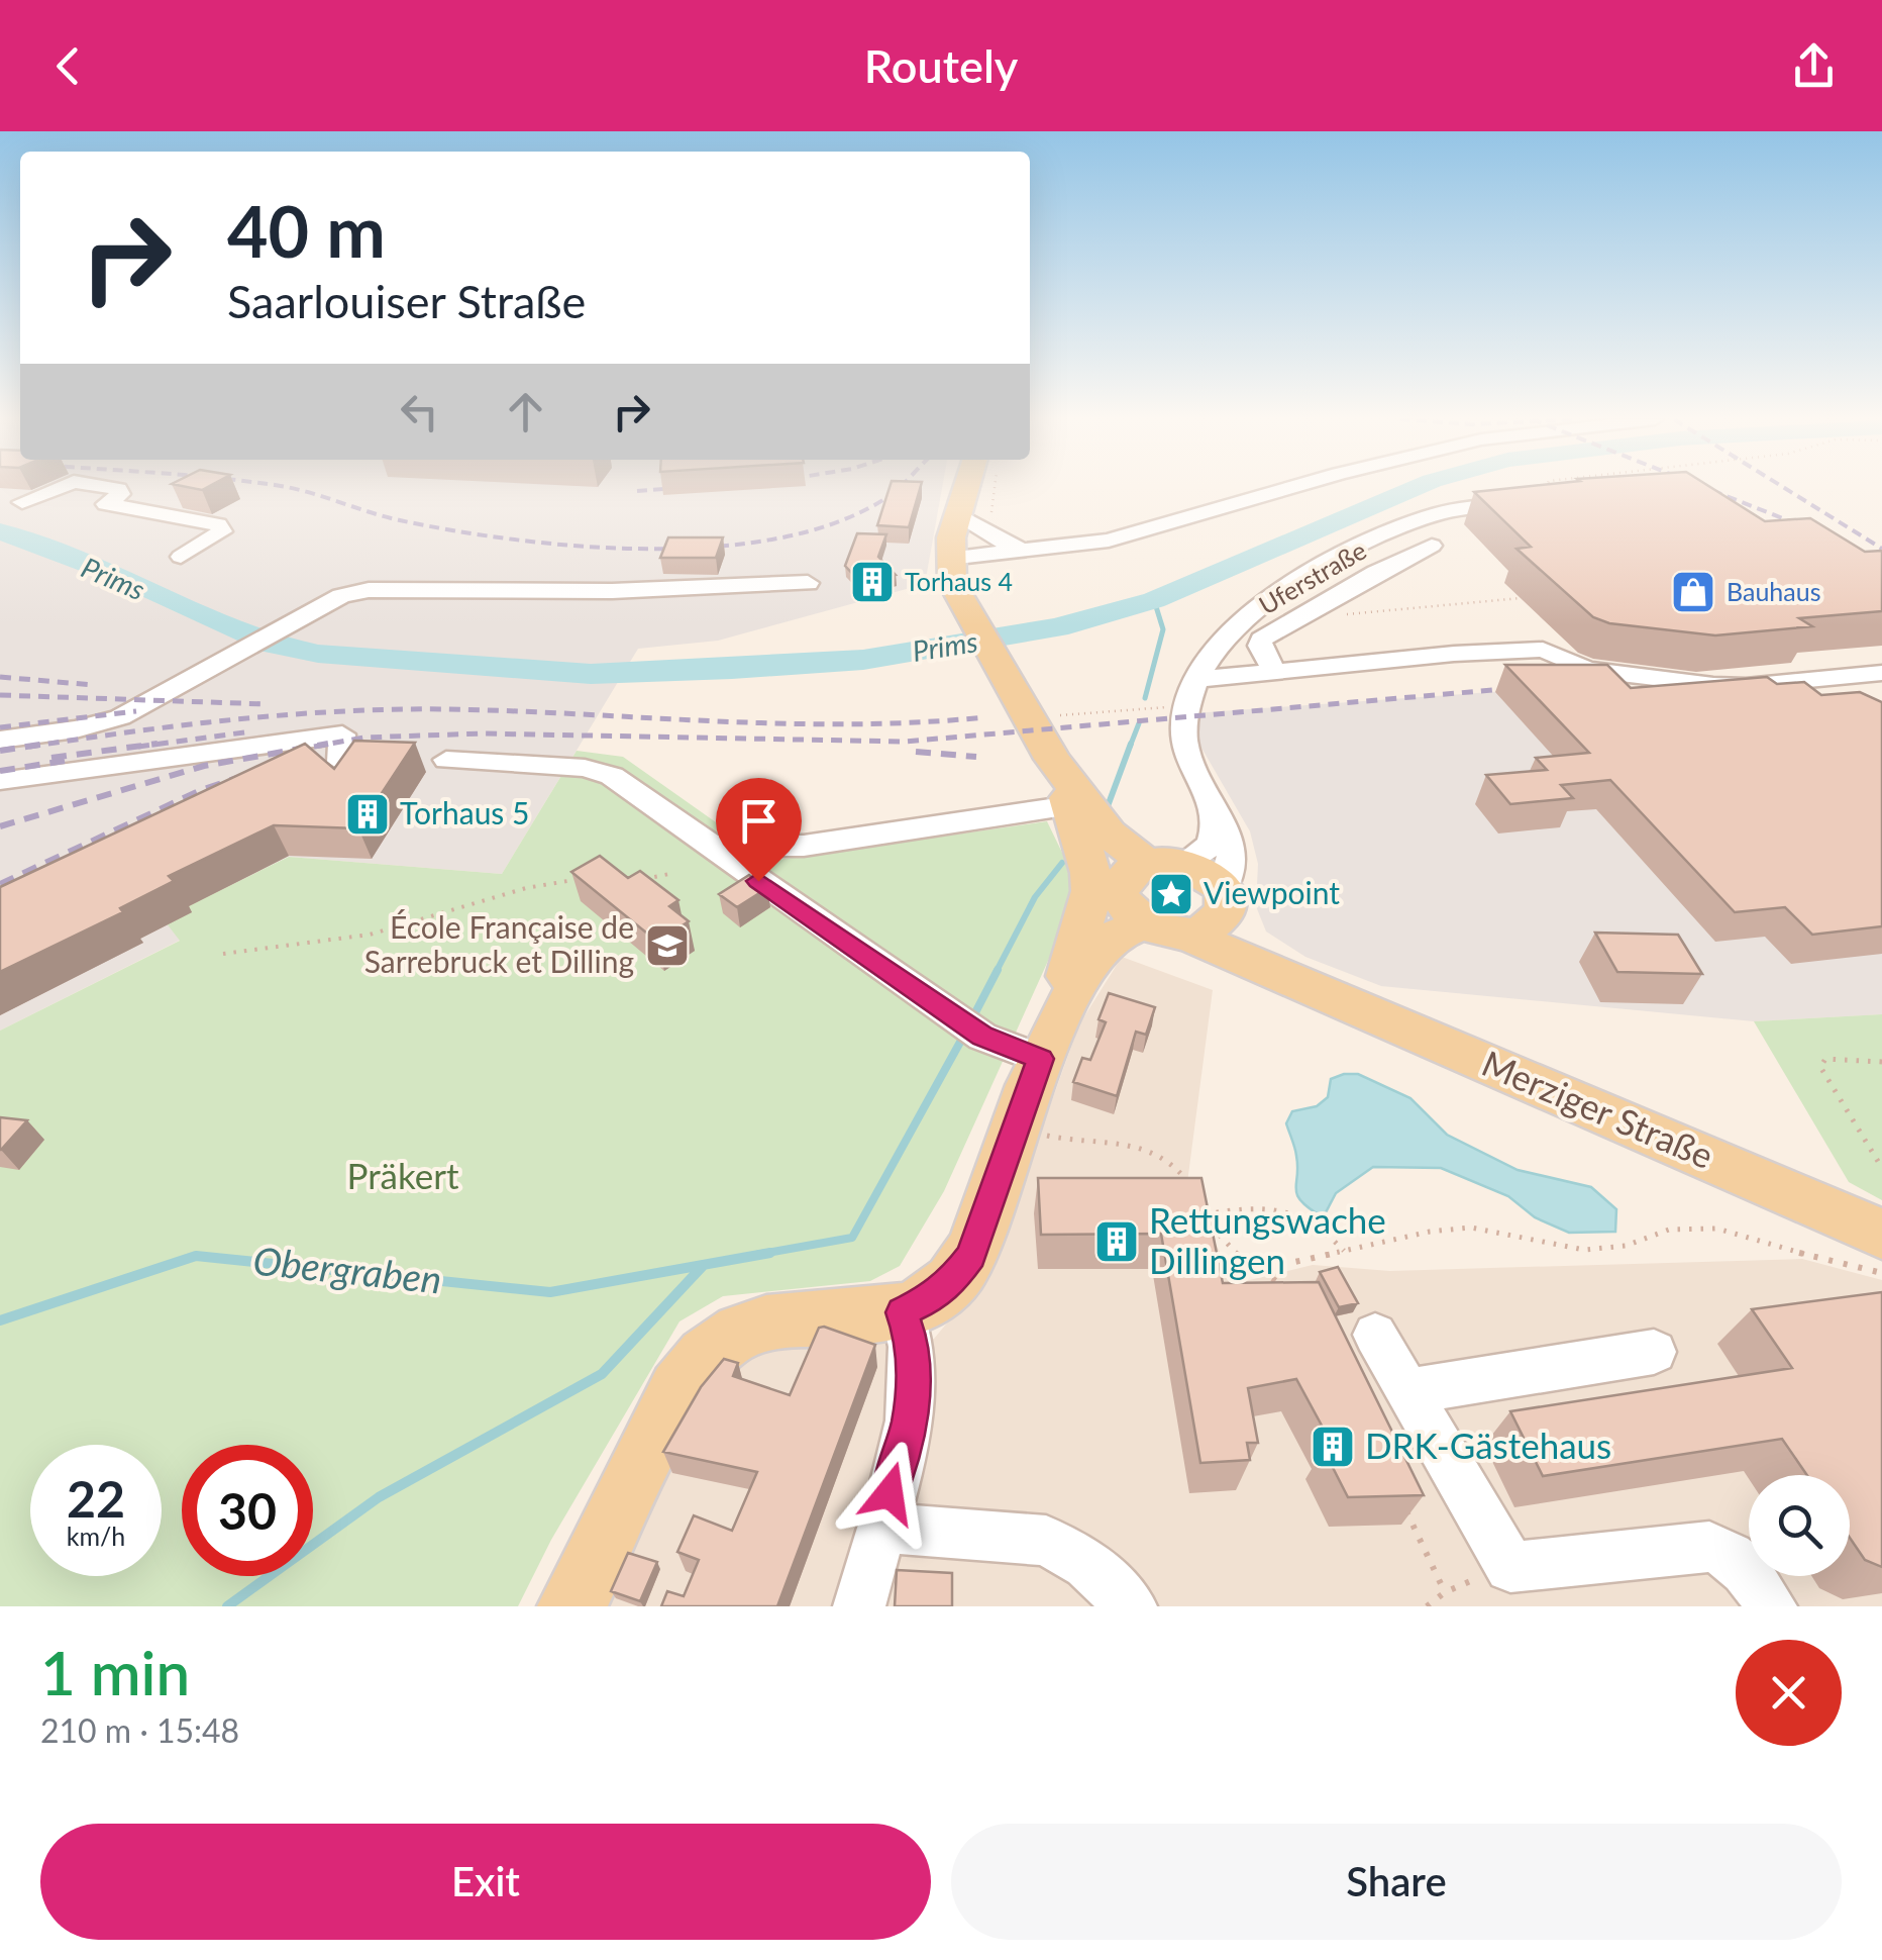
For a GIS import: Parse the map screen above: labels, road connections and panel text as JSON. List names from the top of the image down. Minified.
{"streets":{"main road":["Merziger Straße"],"street":["Uferstraße"]},"crossings":[["Uferstraße","Merziger Straße"]],"water":["Prims","Obergraben"],"parks":["Präkert"],"places":{"building":["Torhaus 4","Torhaus 5","Rettungswache Dillingen","DRK-Gästehaus"],"shop":["Bauhaus"],"place":["Viewpoint"],"school or university":["École Française de Sarrebruck et Dilling"]},"page":{"header":"Routely","turn":["40 m","Saarlouiser Straße"],"speed":"22 km/h","limit":"30","heading":["1 min","210 m · 15:48"],"buttons":["Exit","Share"]}}
